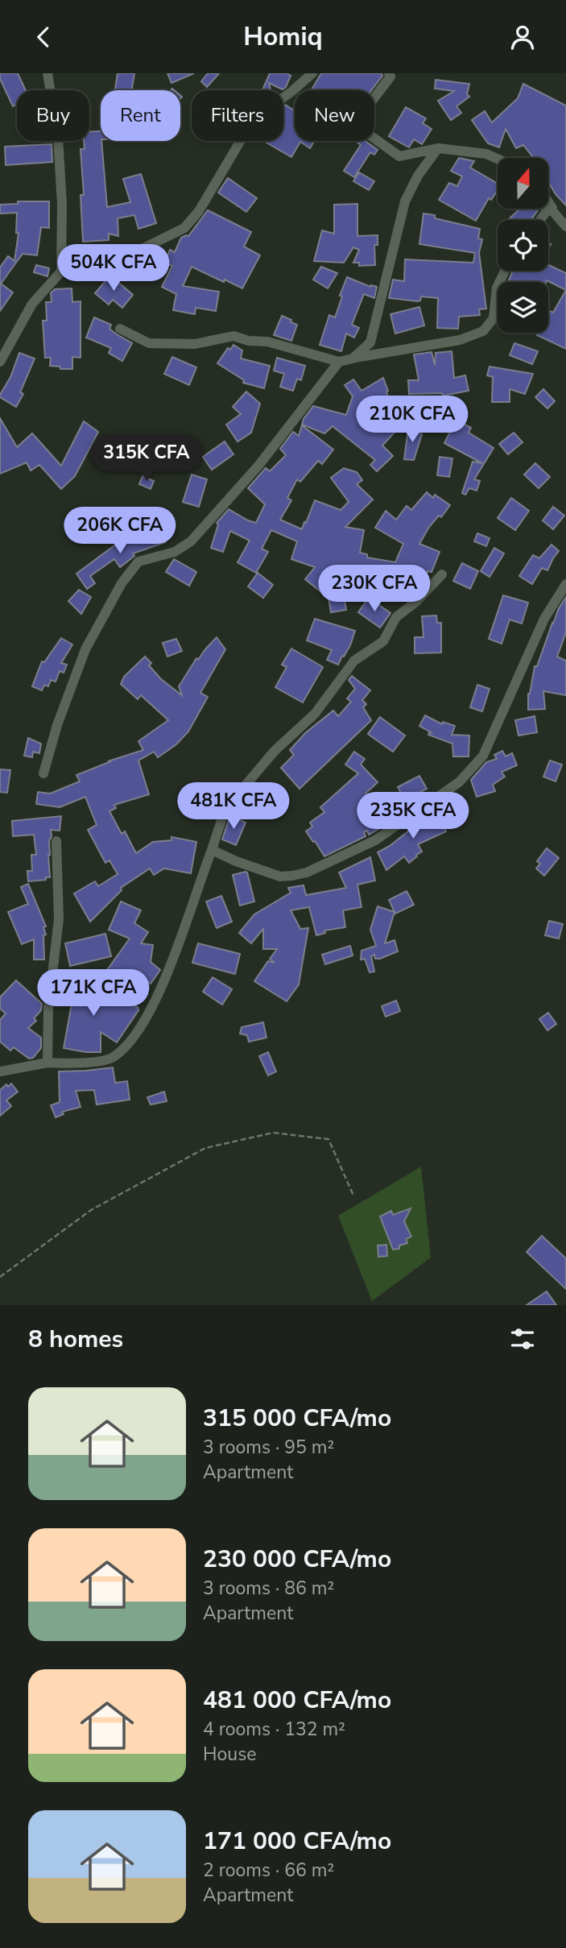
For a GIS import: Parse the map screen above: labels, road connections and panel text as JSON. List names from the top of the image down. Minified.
{"north":"top","page":{"header":"Homiq","chip":["Buy","Rent","Filters","New"],"price":["504K CFA","210K CFA","315K CFA","206K CFA","230K CFA","481K CFA","235K CFA","171K CFA"],"heading":"8 homes","list":[{"name":"315 000 CFA/mo","note":"3 rooms · 95 m² · Apartment"},{"name":"230 000 CFA/mo","note":"3 rooms · 86 m² · Apartment"},{"name":"481 000 CFA/mo","note":"4 rooms · 132 m² · House"},{"name":"171 000 CFA/mo","note":"2 rooms · 66 m² · Apartment"}]}}
